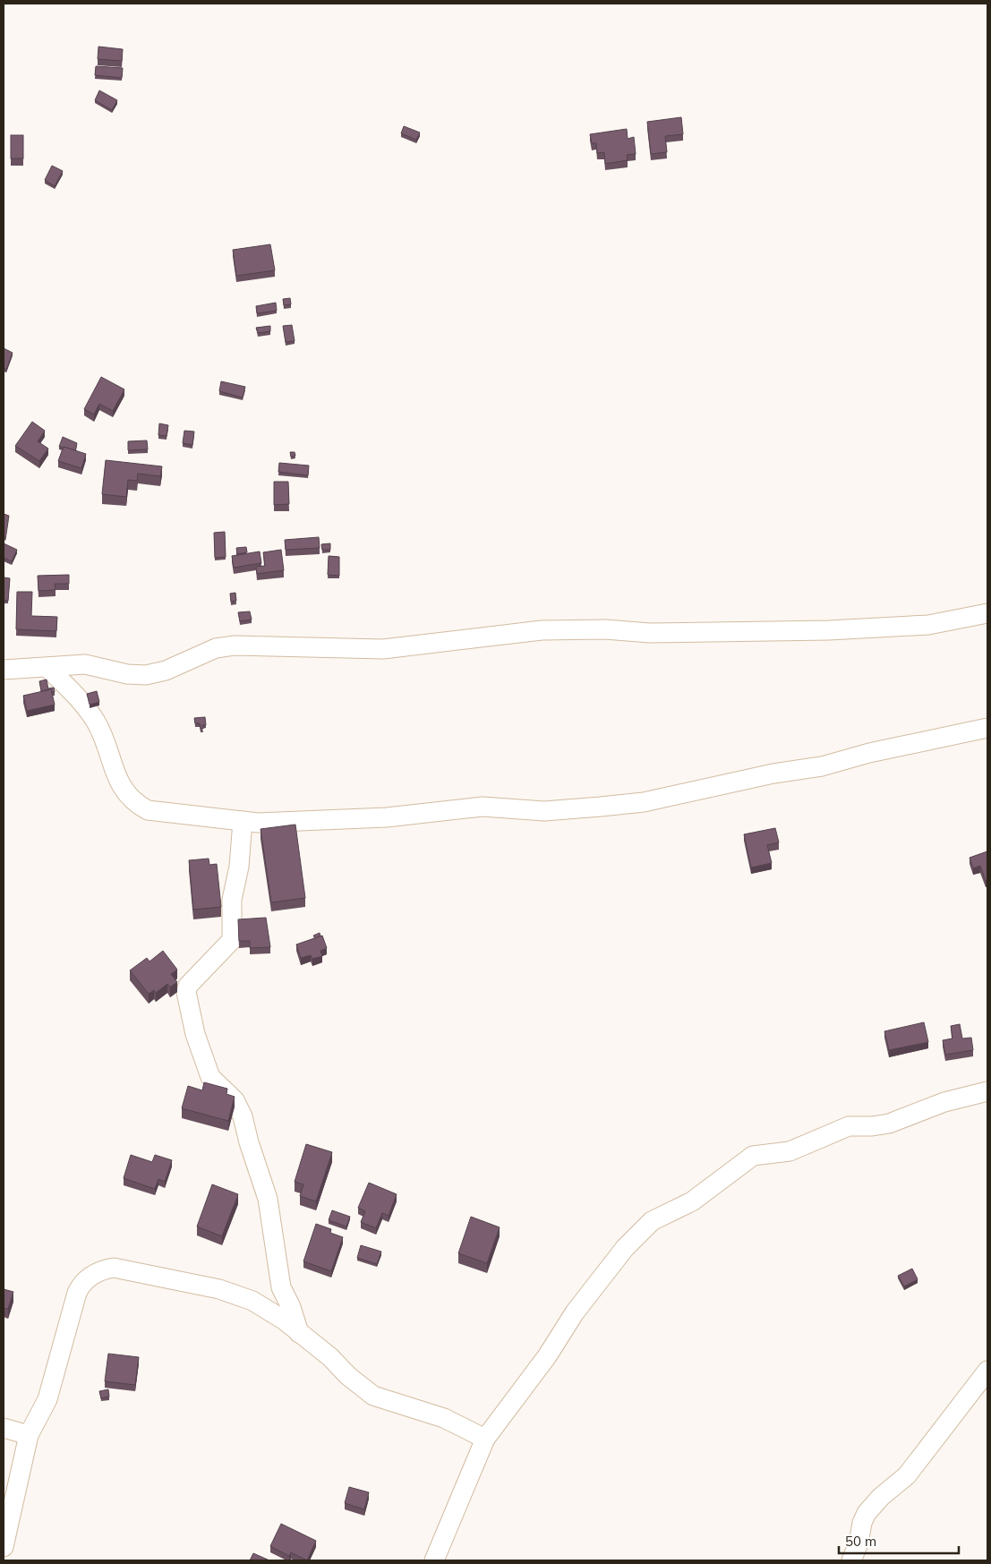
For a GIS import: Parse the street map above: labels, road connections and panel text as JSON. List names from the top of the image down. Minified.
{"scale_bar":"50 m"}
